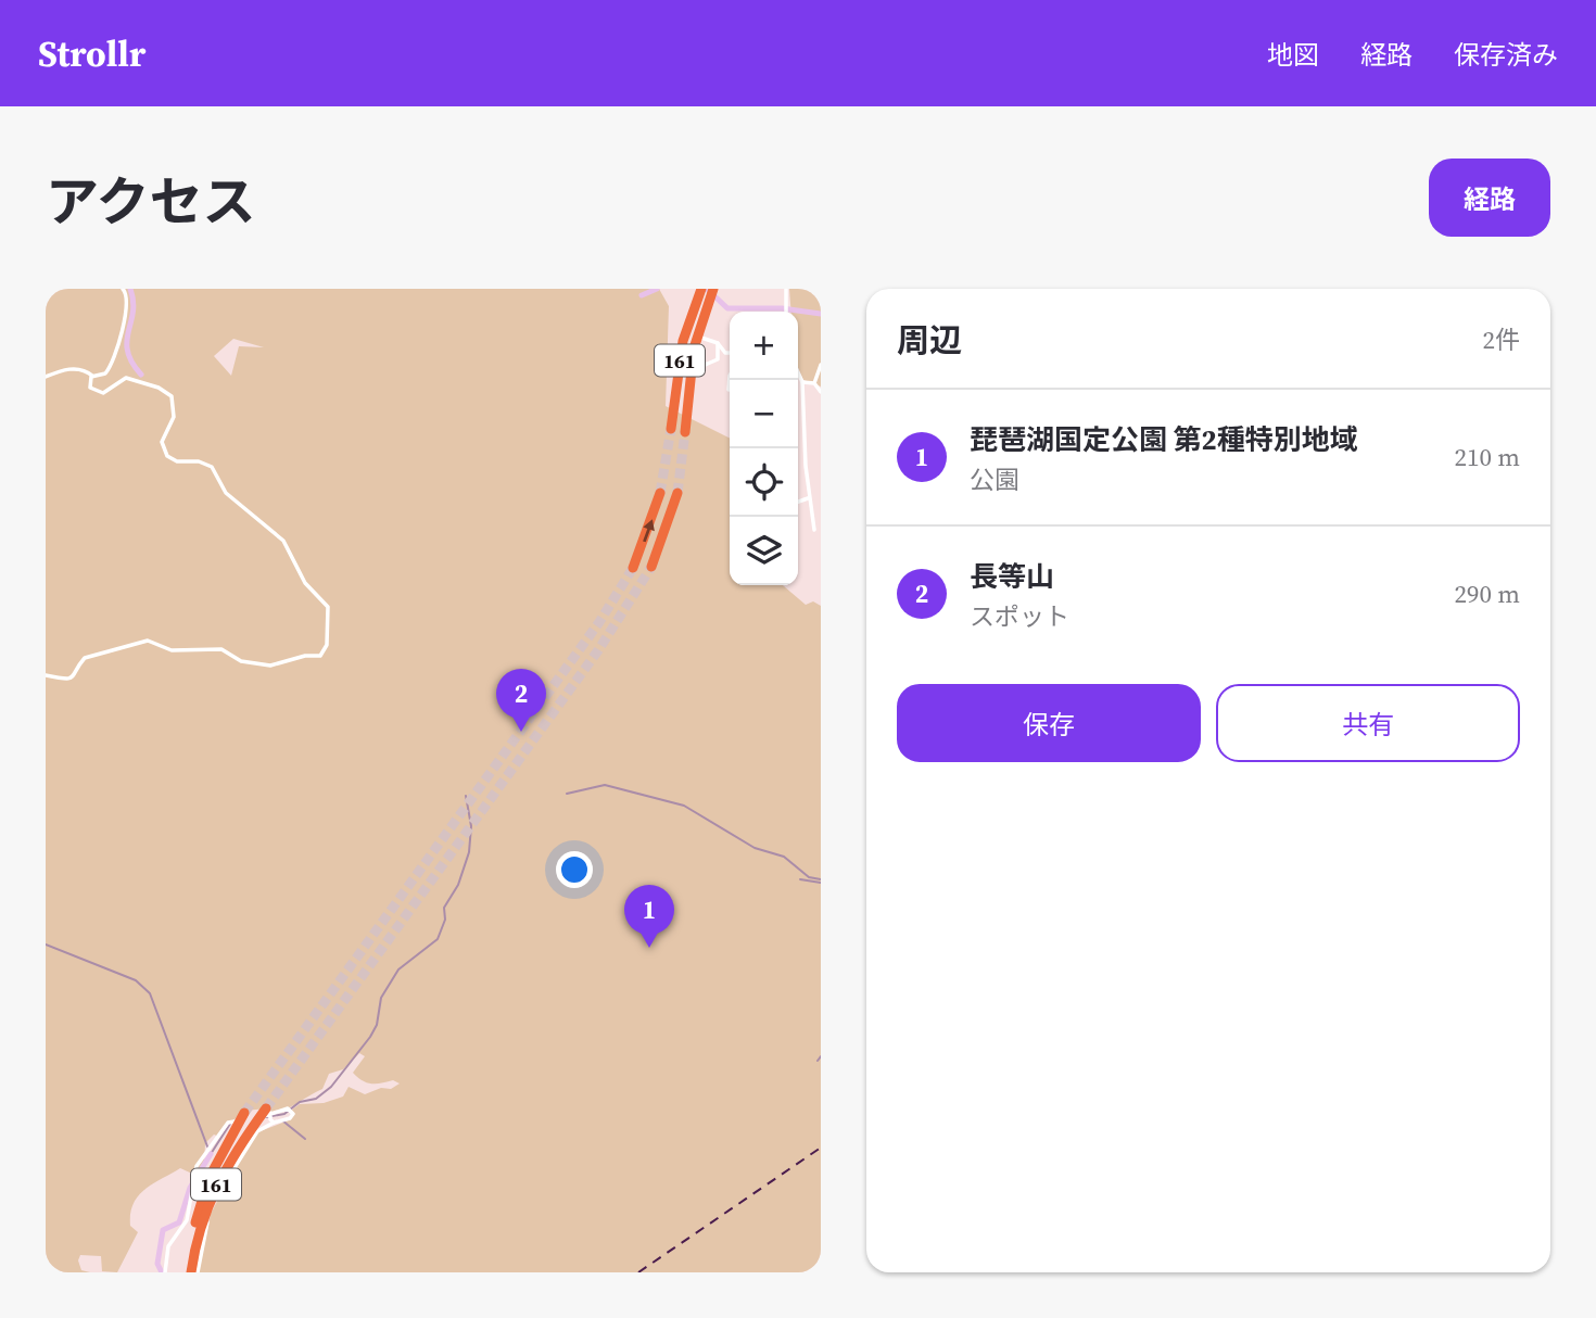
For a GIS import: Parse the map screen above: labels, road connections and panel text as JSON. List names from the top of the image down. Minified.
{"streets":{"highway":["161"]},"page":{"header":"Strollr","nav":["地図","経路","保存済み"],"title":"アクセス","buttons":["経路",["保存","共有"]],"heading":["周辺","2件"],"map_buttons":["+","−"],"list":[{"mark":"1","name":"琵琶湖国定公園 第2種特別地域","note":"公園","value":"210 m"},{"mark":"2","name":"長等山","note":"スポット","value":"290 m"}],"pins":["2","1"]}}
